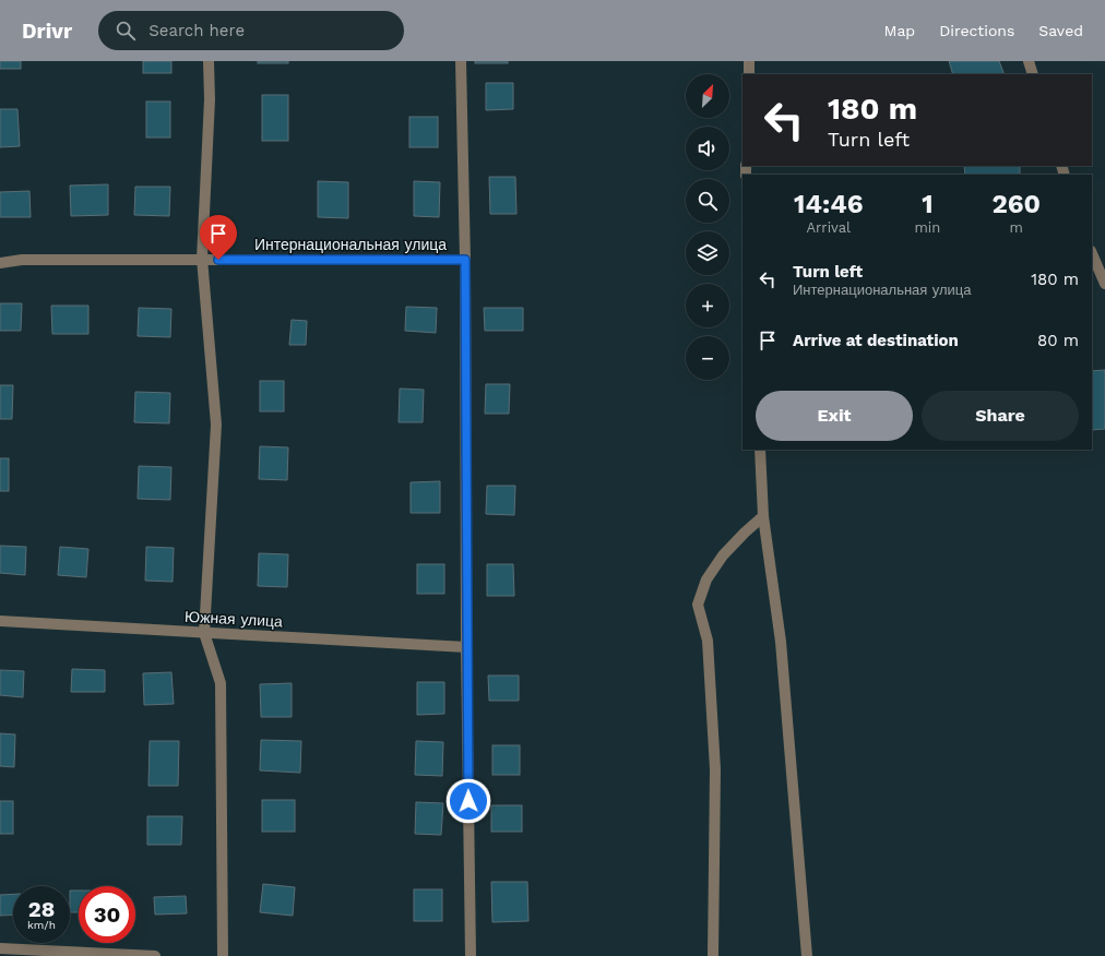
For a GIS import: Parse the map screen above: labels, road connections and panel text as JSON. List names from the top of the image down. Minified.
{"streets":{"street":["Интернациональная улица","Южная улица"]},"north":"top right","page":{"header":"Drivr","search":"Search here","nav":["Map","Directions","Saved"],"map_buttons":["+","−"],"turn":["180 m","Turn left"],"eta":["14:46","Arrival","1","min","260","m"],"list":[{"name":"Turn left","note":"Интернациональная улица","value":"180 m"},{"name":"Arrive at destination","value":"80 m"}],"buttons":["Exit","Share"],"speed":"28 km/h","limit":"30"}}
